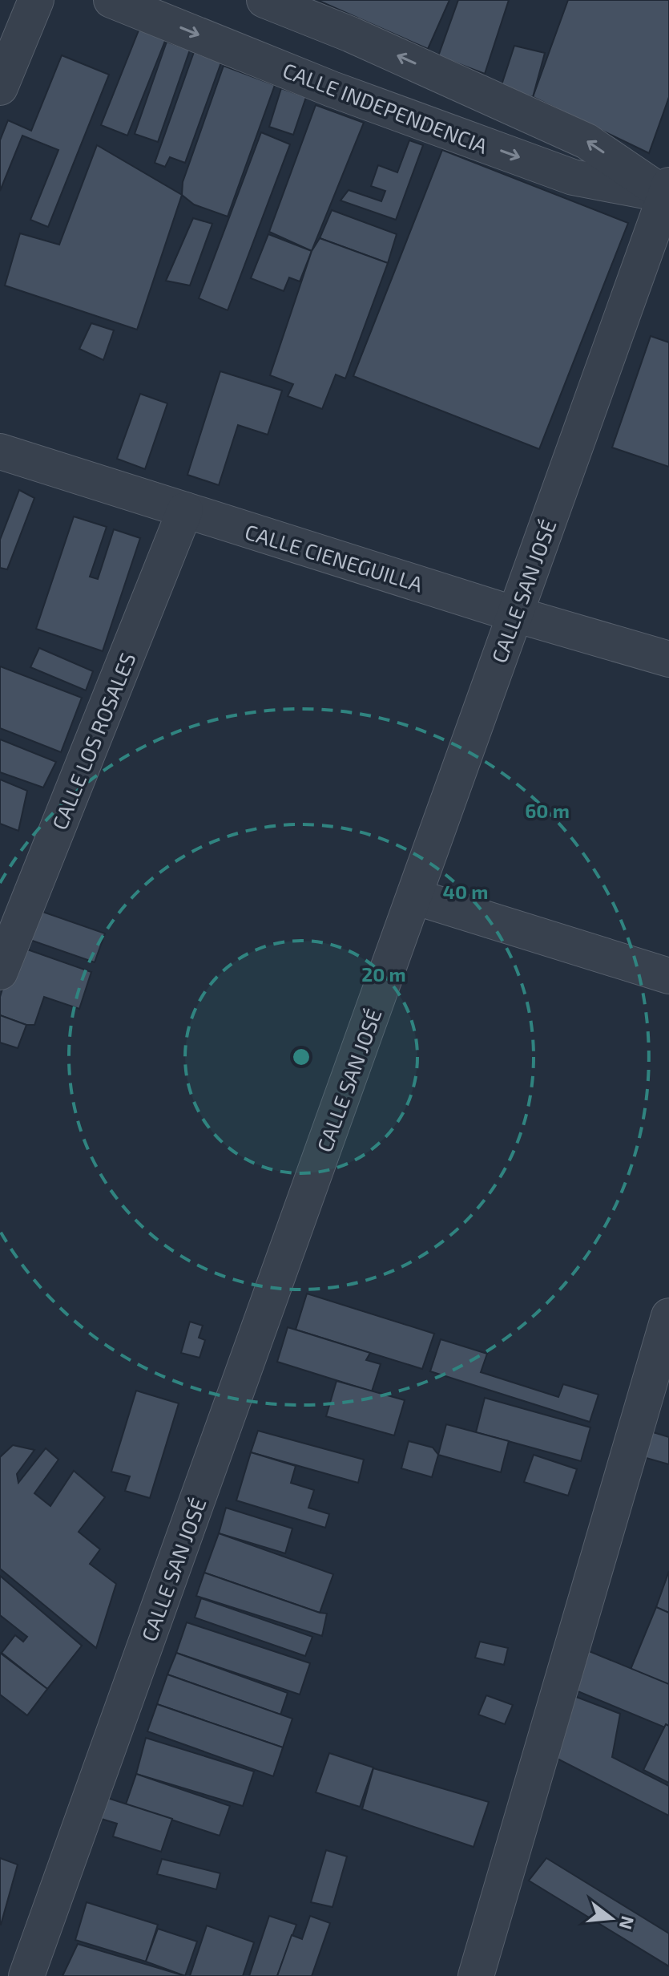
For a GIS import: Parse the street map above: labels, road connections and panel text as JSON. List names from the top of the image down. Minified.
{"streets":{"street":["CALLE INDEPENDENCIA","CALLE CIENEGUILLA","CALLE SAN JOSÉ","CALLE LOS ROSALES"]},"crossings":[["CALLE INDEPENDENCIA","CALLE SAN JOSÉ"],["CALLE CIENEGUILLA","CALLE SAN JOSÉ"],["CALLE CIENEGUILLA","CALLE LOS ROSALES"]],"north":"right","rings":["60 m","40 m","20 m"]}
